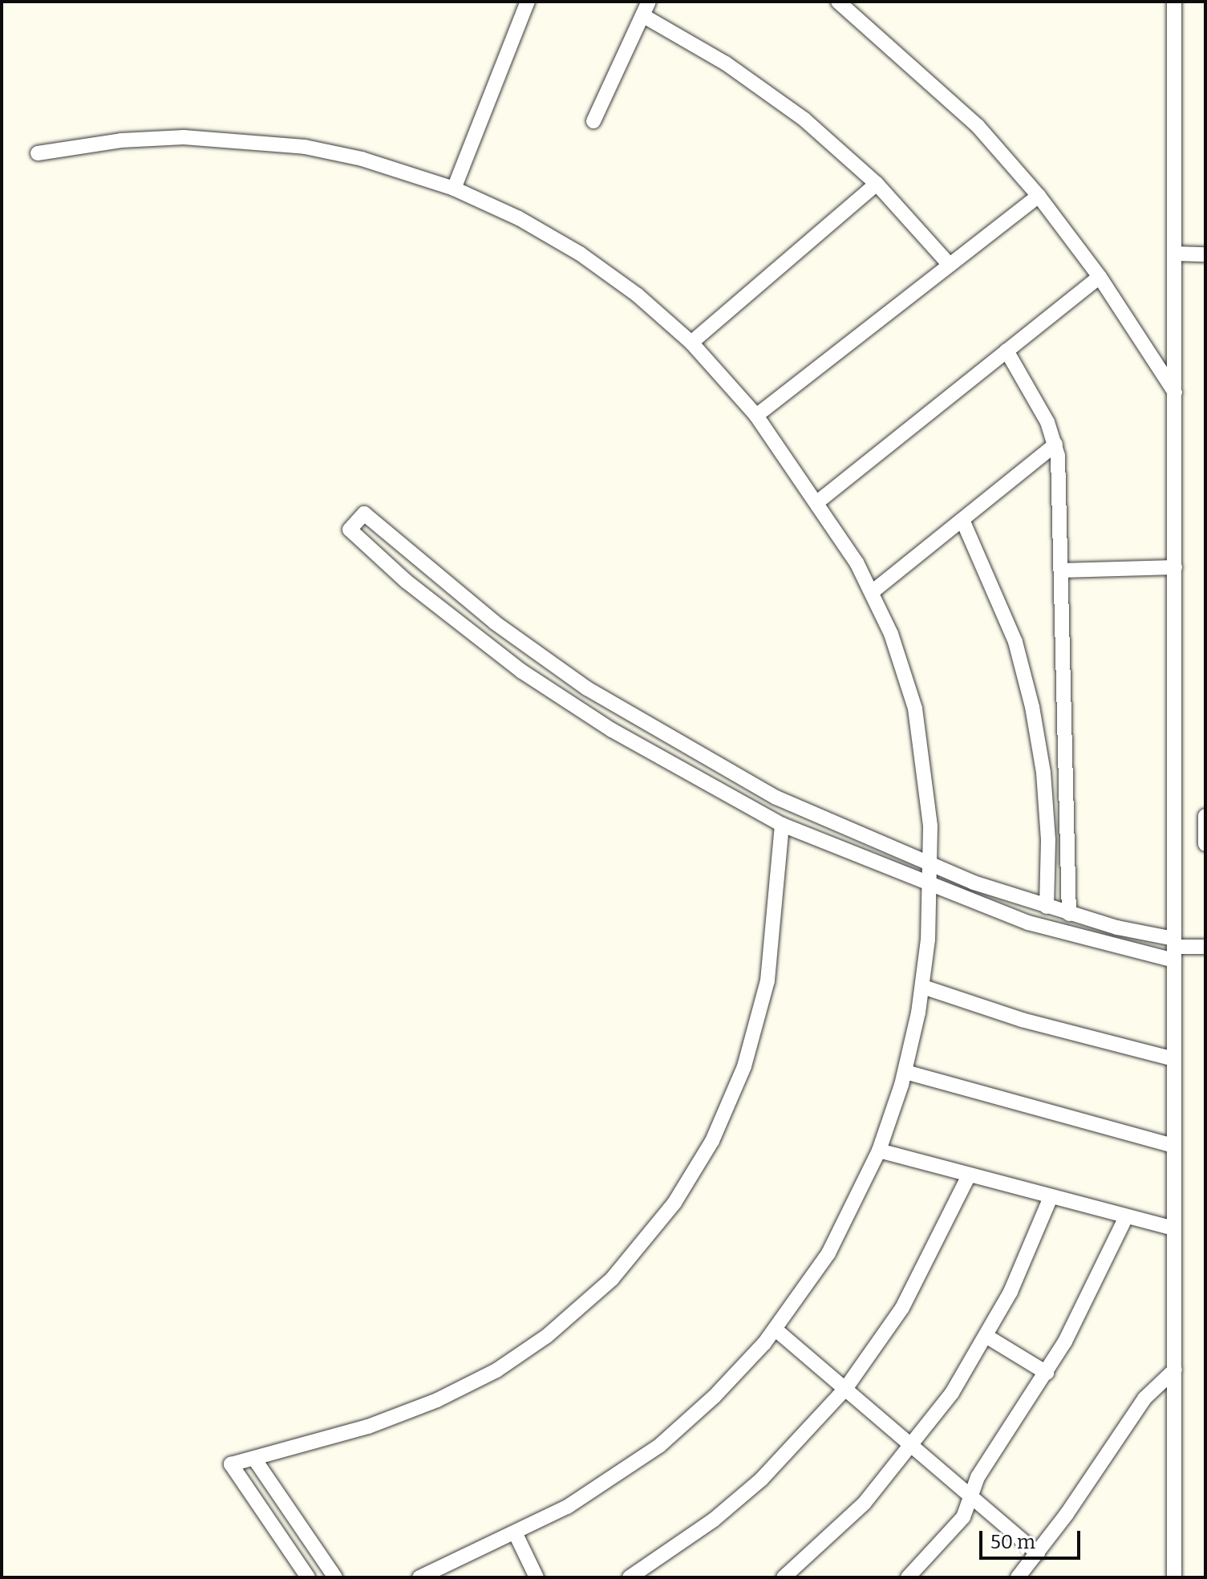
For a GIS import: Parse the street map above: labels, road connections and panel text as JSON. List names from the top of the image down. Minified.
{"scale_bar":"50 m"}
